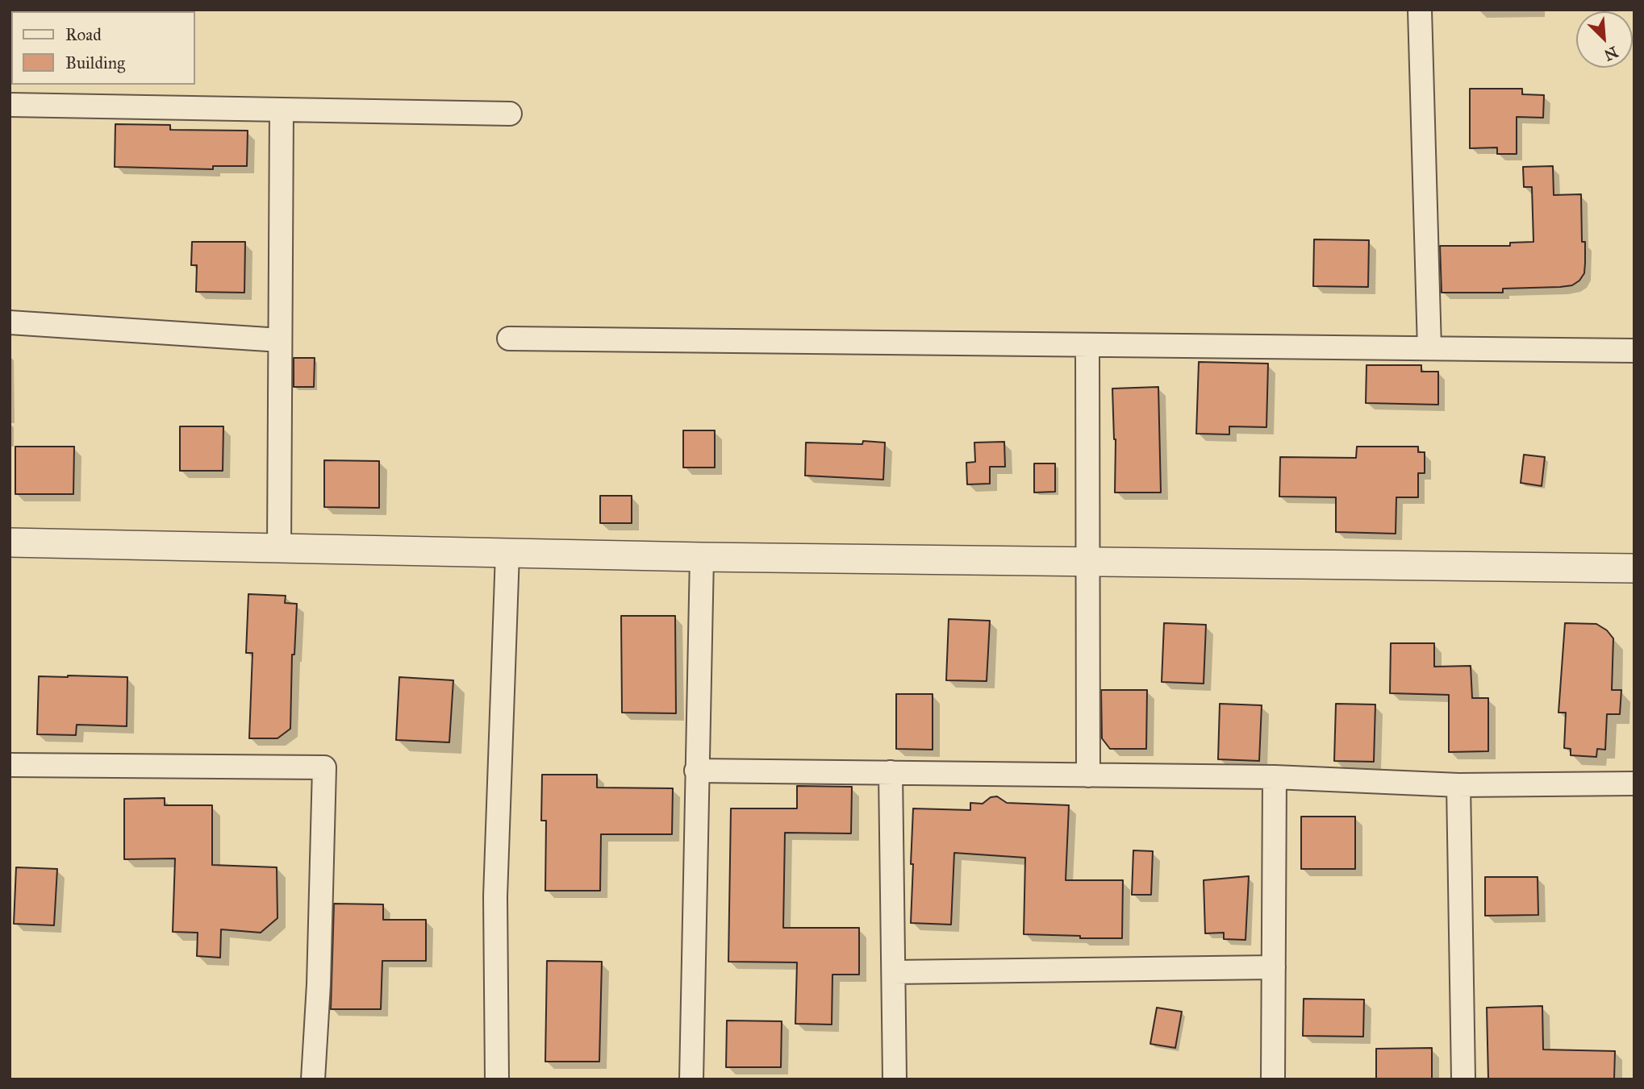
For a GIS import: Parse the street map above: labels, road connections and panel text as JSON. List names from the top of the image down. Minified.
{"legend":["Road","Building"],"north":"bottom right"}
